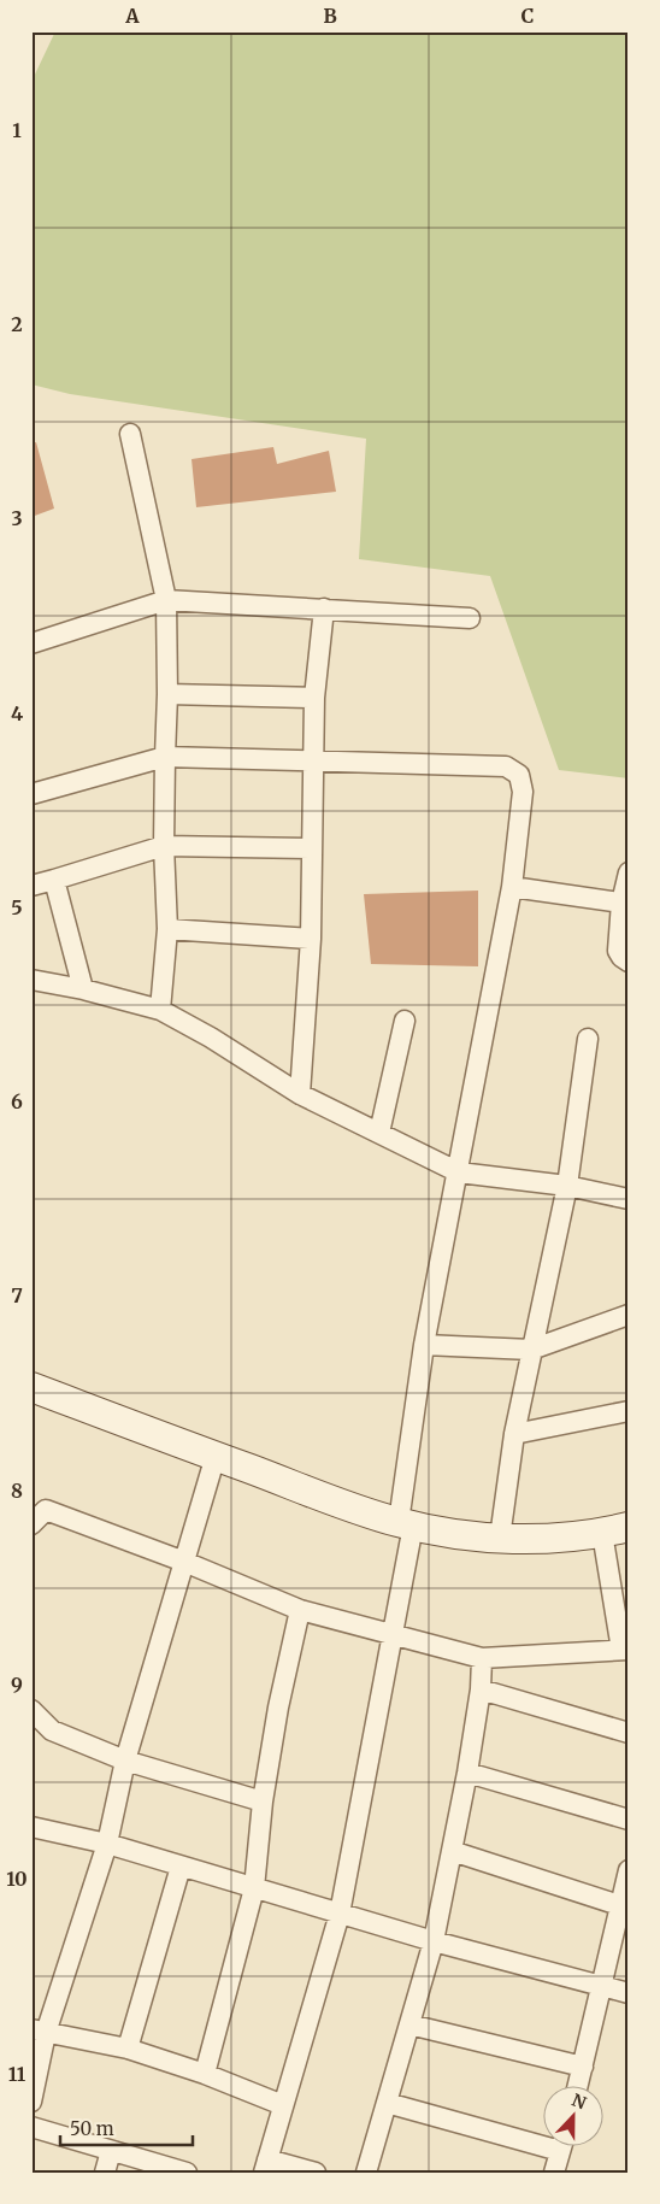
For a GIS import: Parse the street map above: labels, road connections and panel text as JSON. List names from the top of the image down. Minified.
{"scale_bar":"50 m","north":"top","grid":{"columns":["A","B","C"],"rows":["1","2","3","4","5","6","7","8","9","10","11"]}}
